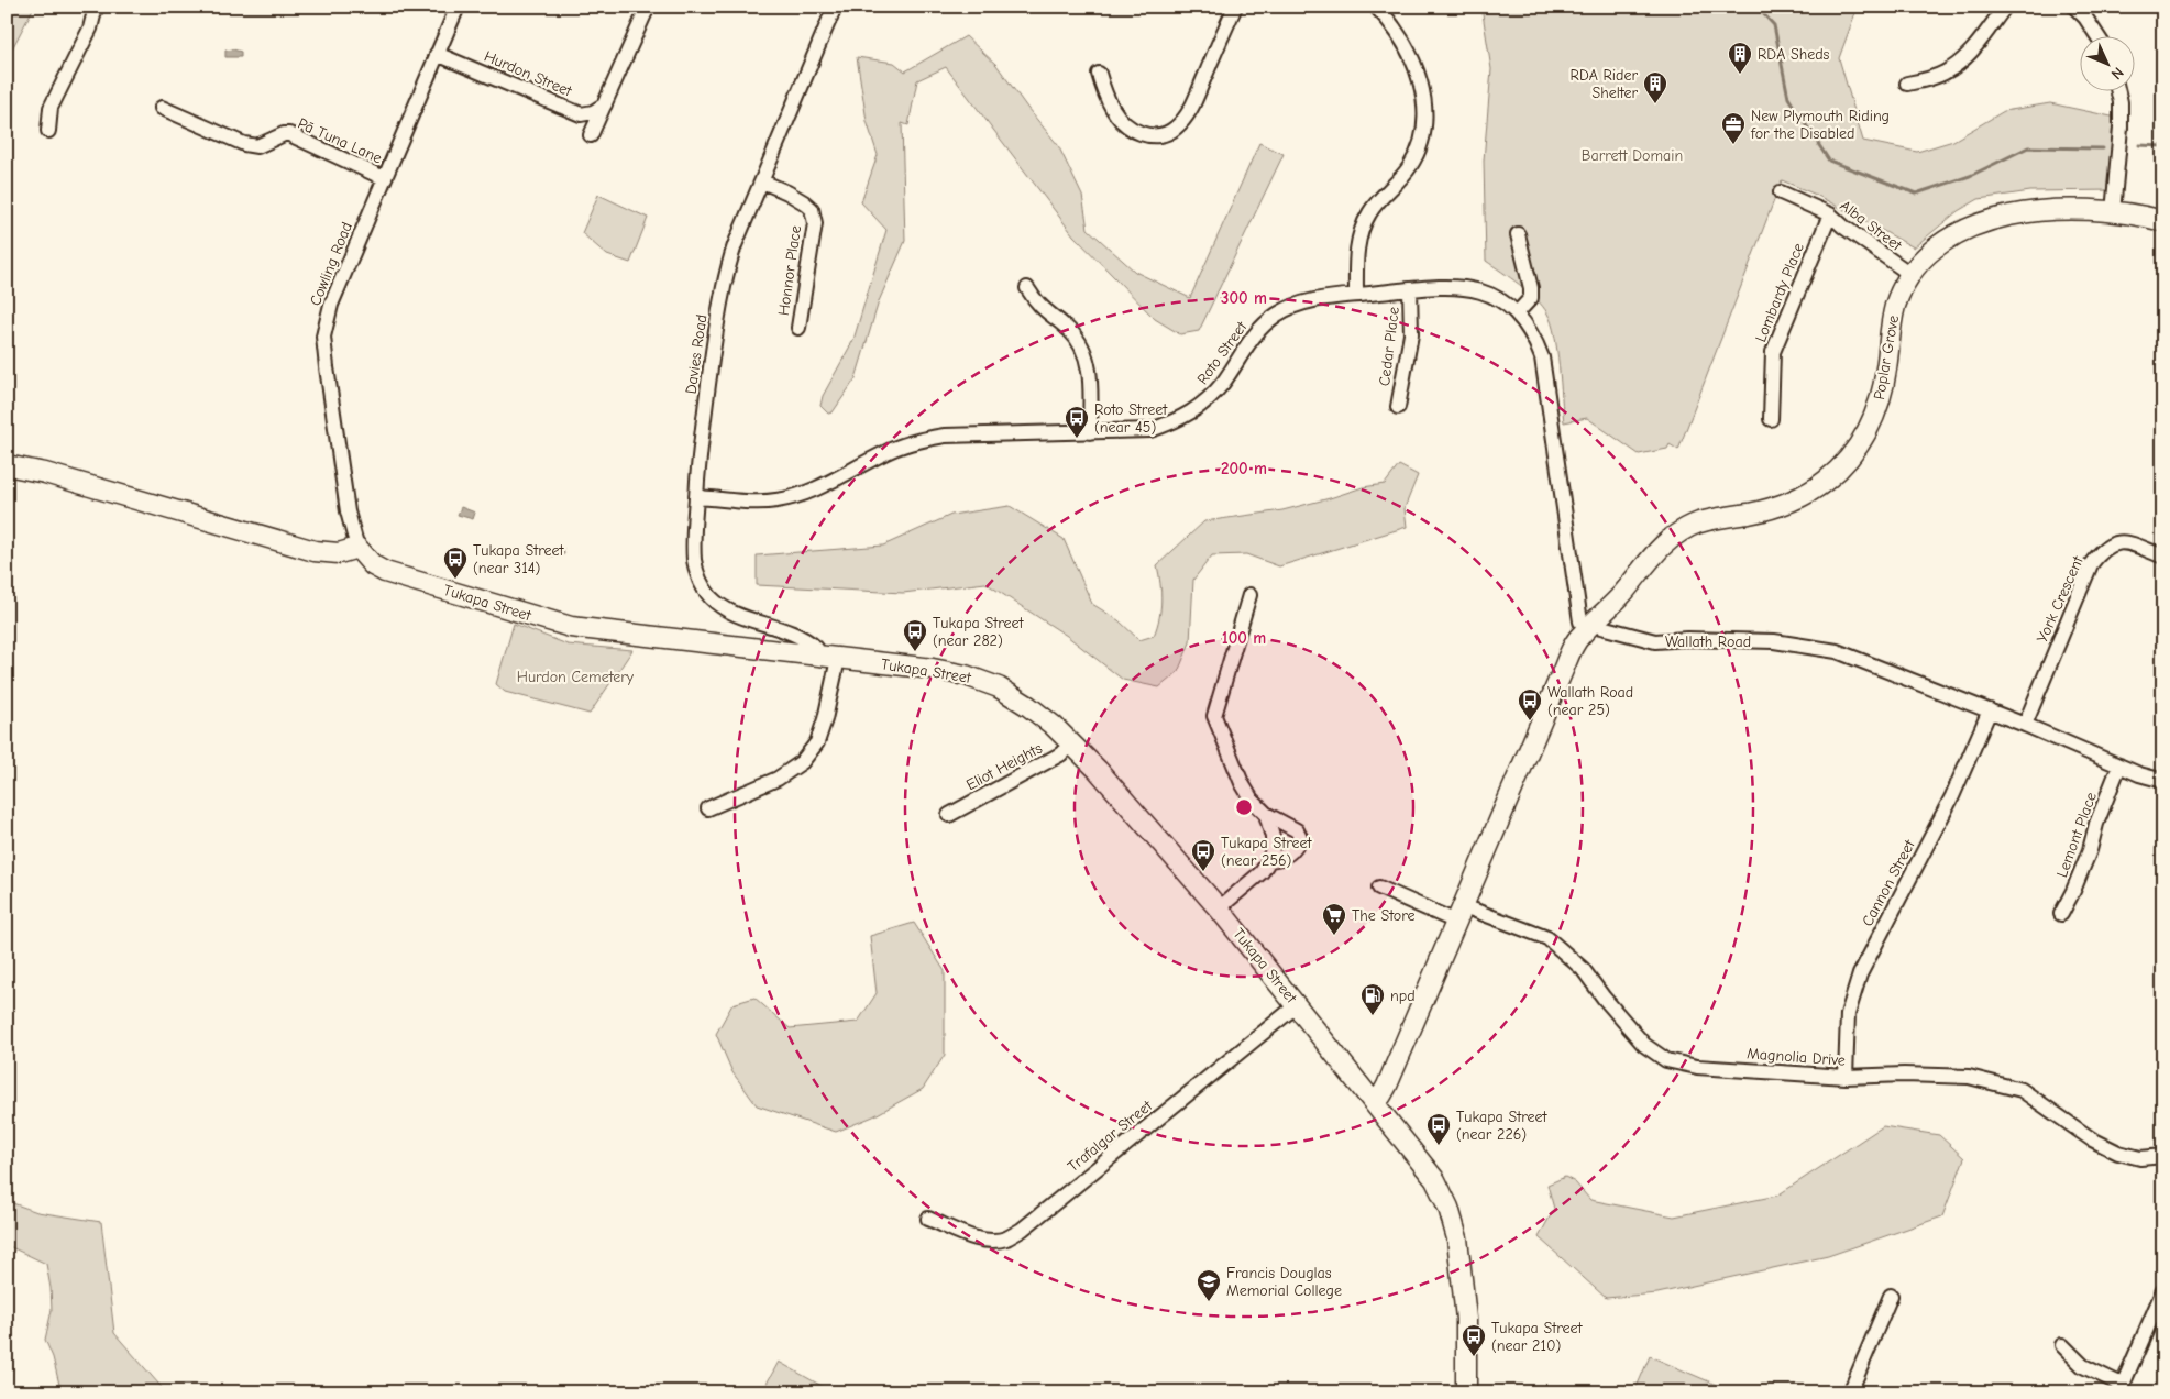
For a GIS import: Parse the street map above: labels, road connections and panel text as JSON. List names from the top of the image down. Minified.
{"streets":{"street":["Hurdon Street","Pā Tuna Lane","Alba Street","Cowling Road","Honnor Place","Lombardy Place","Cedar Place","Roto Street","Davies Road","Poplar Grove","York Crescent","Tukapa Street","Wallath Road","Eliot Heights","Lemont Place","Cannon Street","Magnolia Drive","Trafalgar Street"]},"crossings":[["Hurdon Street","Cowling Road"],["Pā Tuna Lane","Cowling Road"],["Alba Street","Lombardy Place"],["Alba Street","Poplar Grove"],["Cowling Road","Tukapa Street"],["Honnor Place","Davies Road"],["Cedar Place","Roto Street"],["Roto Street","Davies Road"],["Roto Street","Poplar Grove"],["Roto Street","Wallath Road"],["Davies Road","Tukapa Street"],["Poplar Grove","Wallath Road"],["York Crescent","Wallath Road"],["Tukapa Street","Eliot Heights"],["Tukapa Street","Trafalgar Street"],["Wallath Road","Lemont Place"],["Wallath Road","Cannon Street"],["Cannon Street","Magnolia Drive"]],"parks":["Barrett Domain","Hurdon Cemetery"],"places":{"building":["RDA Sheds","RDA Rider Shelter"],"office":["New Plymouth Riding for the Disabled"],"bus stop":["Roto Street (near 45)","Tukapa Street (near 314)","Tukapa Street (near 282)","Wallath Road (near 25)","Tukapa Street (near 256)","Tukapa Street (near 226)","Tukapa Street (near 210)"],"supermarket":["The Store"],"fuel station":["npd"],"school or university":["Francis Douglas Memorial College"]},"north":"bottom right","rings":["300 m","200 m","100 m"]}
